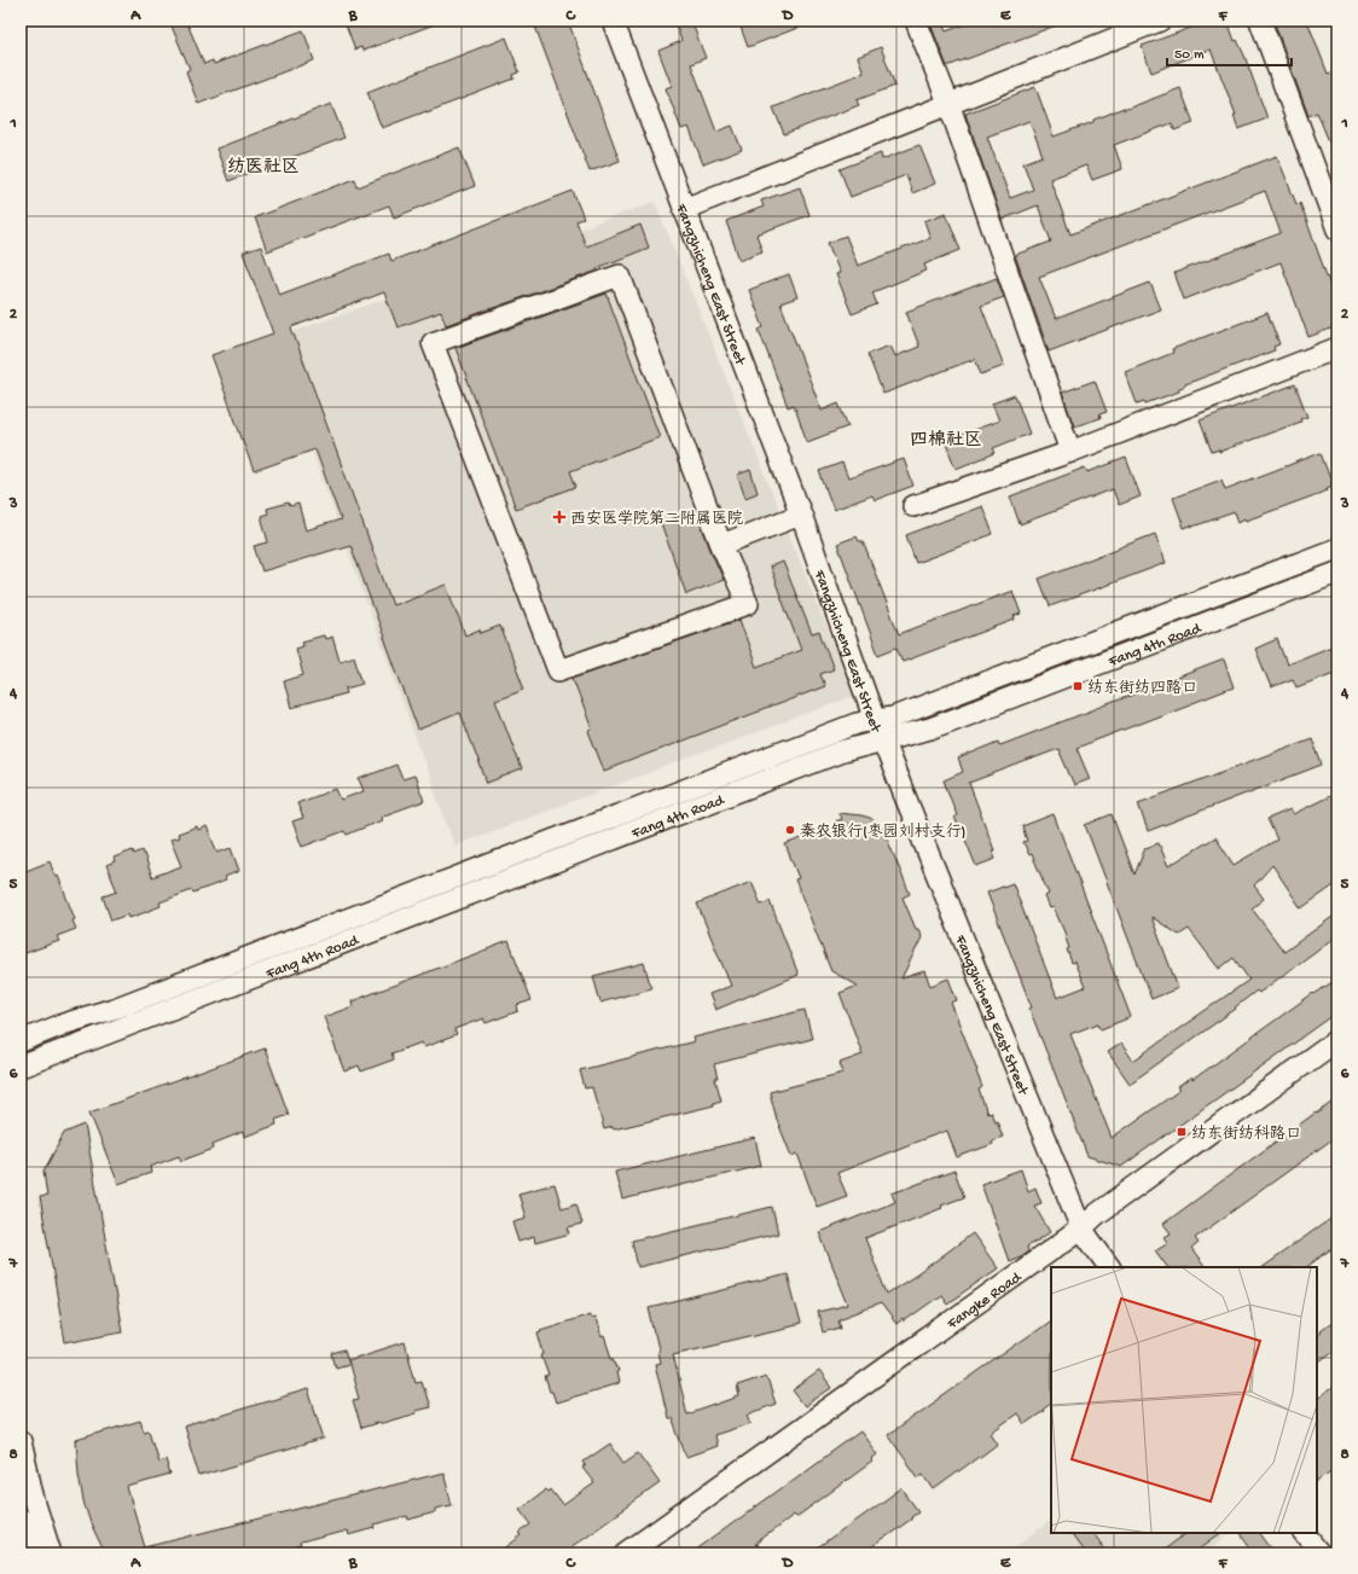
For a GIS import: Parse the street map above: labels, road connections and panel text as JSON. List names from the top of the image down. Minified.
{"streets":{"street":["Fangzhicheng East Street","Fang 4th Road","Fangke Road"]},"crossings":[["Fangzhicheng East Street","Fang 4th Road"],["Fangzhicheng East Street","Fangke Road"]],"districts":["纺医社区","四棉社区"],"places":{"health":["西安医学院第二附属医院"],"transit":["纺东街纺四路口","纺东街纺科路口"],"other":["秦农银行(枣园刘村支行)"]},"scale_bar":"50 m","grid":{"columns":["A","B","C","D","E","F"],"rows":["1","2","3","4","5","6","7","8"]}}
